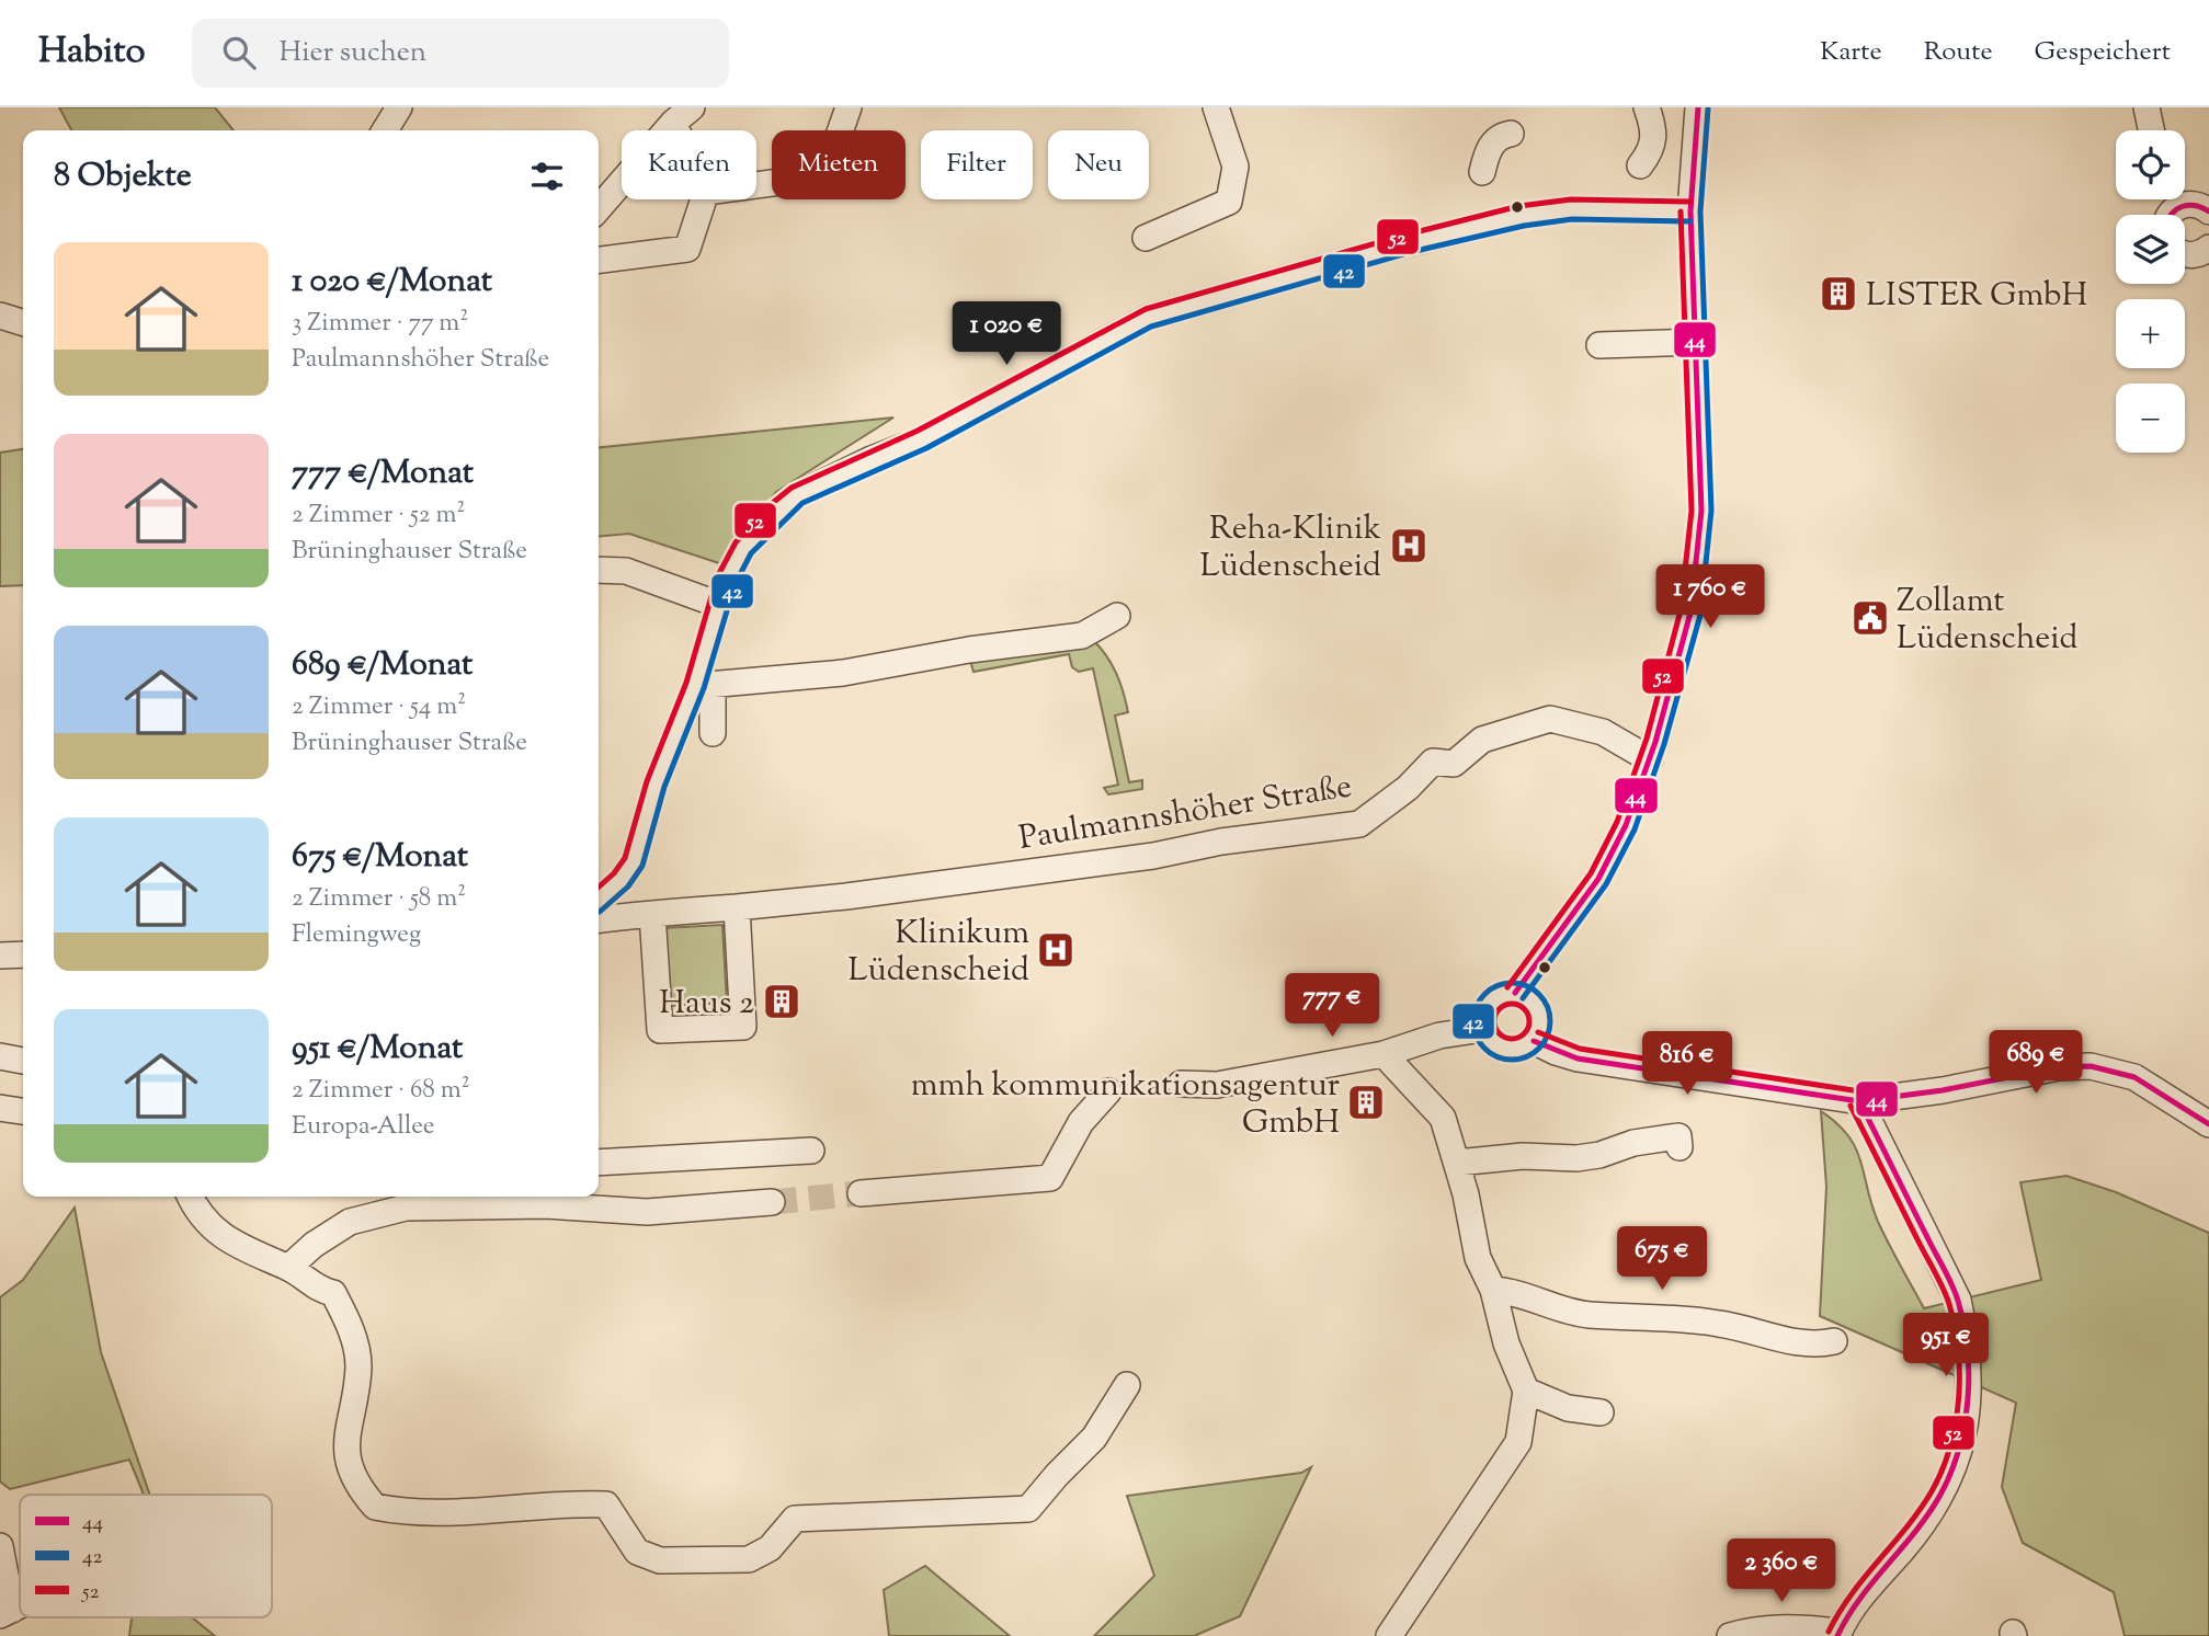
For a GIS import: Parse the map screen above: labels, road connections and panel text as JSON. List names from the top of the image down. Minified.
{"streets":{"street":["Paulmannshöher Straße"]},"places":{"building":["LISTER GmbH","Haus 2","mmh kommunikationsagentur GmbH"],"hospital":["Reha-Klinik Lüdenscheid","Klinikum Lüdenscheid"],"public building":["Zollamt Lüdenscheid"]},"lines":["transit line 44","transit line 42","transit line 52"],"legend":["44","42","52"],"page":{"header":"Habito","search":"Hier suchen","nav":["Karte","Route","Gespeichert"],"map_buttons":["+","−"],"chip":["Kaufen","Mieten","Filter","Neu"],"heading":"8 Objekte","list":[{"name":"1 020 €/Monat","note":"3 Zimmer · 77 m² · Paulmannshöher Straße"},{"name":"777 €/Monat","note":"2 Zimmer · 52 m² · Brüninghauser Straße"},{"name":"689 €/Monat","note":"2 Zimmer · 54 m² · Brüninghauser Straße"},{"name":"675 €/Monat","note":"2 Zimmer · 58 m² · Flemingweg"},{"name":"951 €/Monat","note":"2 Zimmer · 68 m² · Europa-Allee"}],"price":["1 020 €","1 760 €","777 €","689 €","816 €","675 €","951 €","2 360 €"]}}
